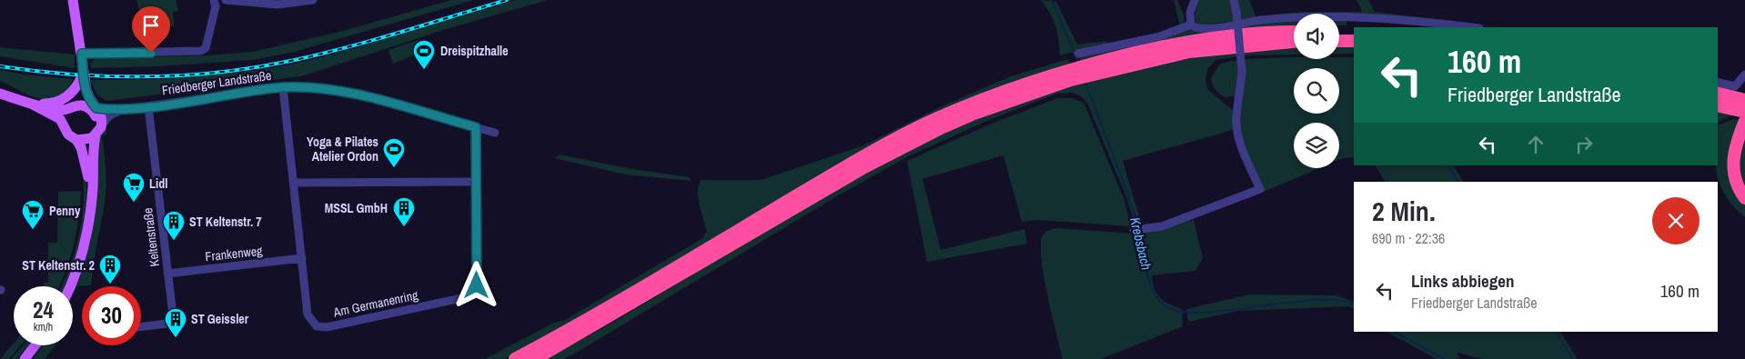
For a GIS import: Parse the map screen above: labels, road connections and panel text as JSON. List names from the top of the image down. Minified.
{"streets":{"main road":["Friedberger Landstraße"],"street":["Keltenstraße","Frankenweg","Am Germanenring"]},"crossings":[["Friedberger Landstraße","Keltenstraße"],["Friedberger Landstraße","Am Germanenring"],["Keltenstraße","Frankenweg"],["Frankenweg","Am Germanenring"]],"water":["Krebsbach"],"places":{"sports":["Dreispitzhalle","Yoga & Pilates Atelier Ordon"],"supermarket":["Lidl","Penny"],"building":["MSSL GmbH","ST Keltenstr. 7","ST Keltenstr. 2","ST Geissler"]},"page":{"turn":["160 m","Friedberger Landstraße"],"heading":["2 Min.","690 m · 22:36"],"list":[{"name":"Links abbiegen","note":"Friedberger Landstraße","value":"160 m"}],"speed":"24 km/h","limit":"30"}}
